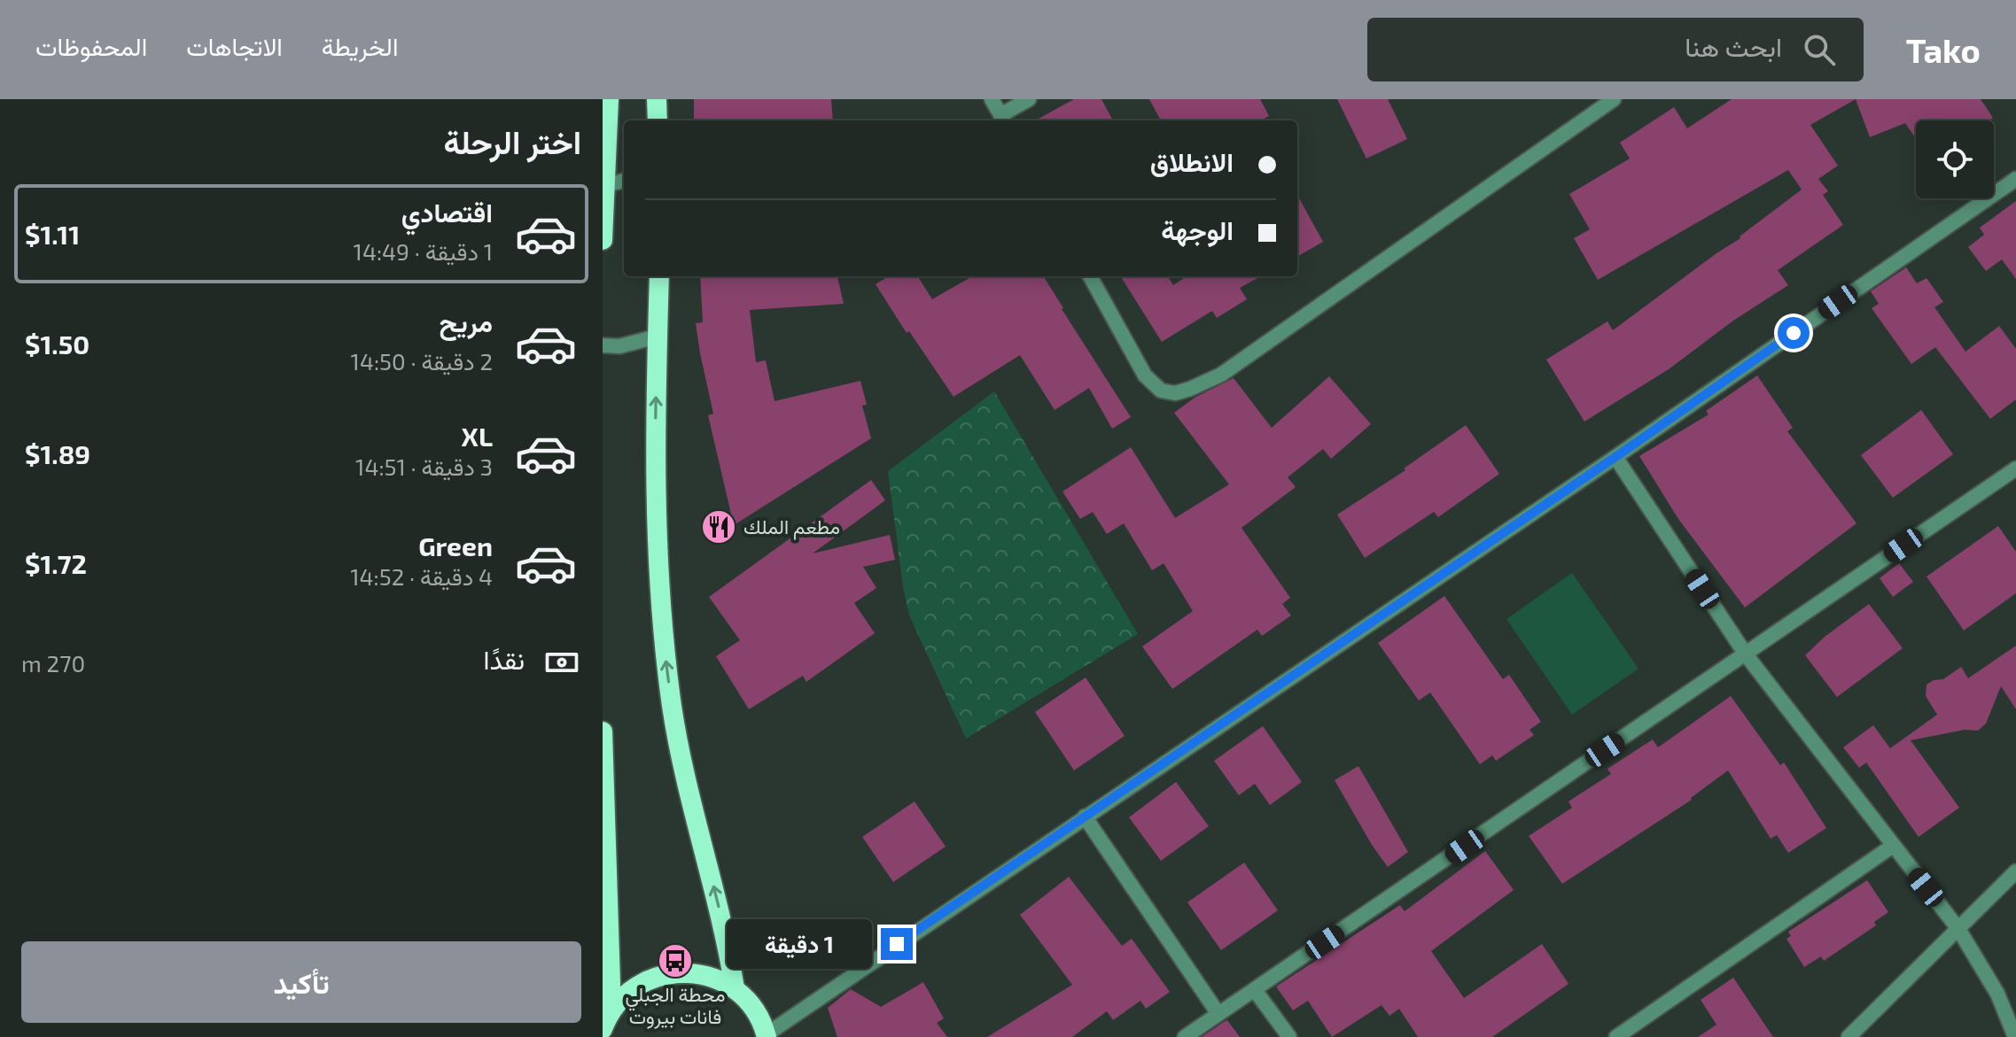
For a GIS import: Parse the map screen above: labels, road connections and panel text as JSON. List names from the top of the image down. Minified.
{"places":{"restaurant":["مطعم الملك"],"bus stop":["محطة الجبلي فانات بيروت"]},"page":{"header":"Tako","search":"ابحث هنا","nav":["الخريطة","الاتجاهات","المحفوظات"],"heading":"اختر الرحلة","banner":["الانطلاق","الوجهة"],"list":[{"name":"اقتصادي","note":"1 دقيقة · 14:49","value":"$1.11"},{"name":"مريح","note":"2 دقيقة · 14:50","value":"$1.50"},{"name":"XL","note":"3 دقيقة · 14:51","value":"$1.89"},{"name":"Green","note":"4 دقيقة · 14:52","value":"$1.72"}],"pay":["نقدًا","270 m"],"bubble":"1 دقيقة","buttons":"تأكيد"}}
